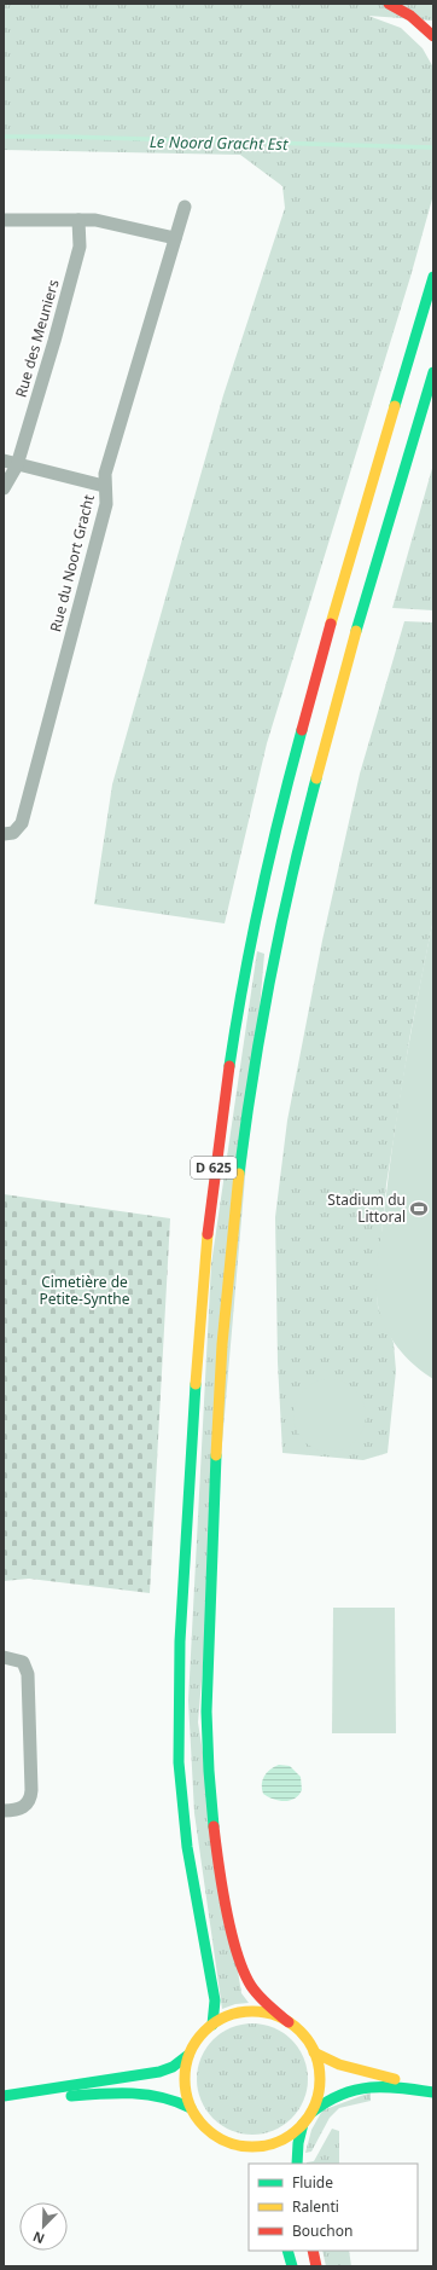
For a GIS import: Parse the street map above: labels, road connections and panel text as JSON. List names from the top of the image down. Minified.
{"streets":{"main road":["D 625"],"street":["Rue des Meuniers","Rue du Noort Gracht"]},"water":["Le Noord Gracht Est"],"parks":["Cimetière de Petite-Synthe"],"places":{"sports":["Stadium du Littoral"]},"legend":["Fluide","Ralenti","Bouchon"],"north":"bottom left"}
